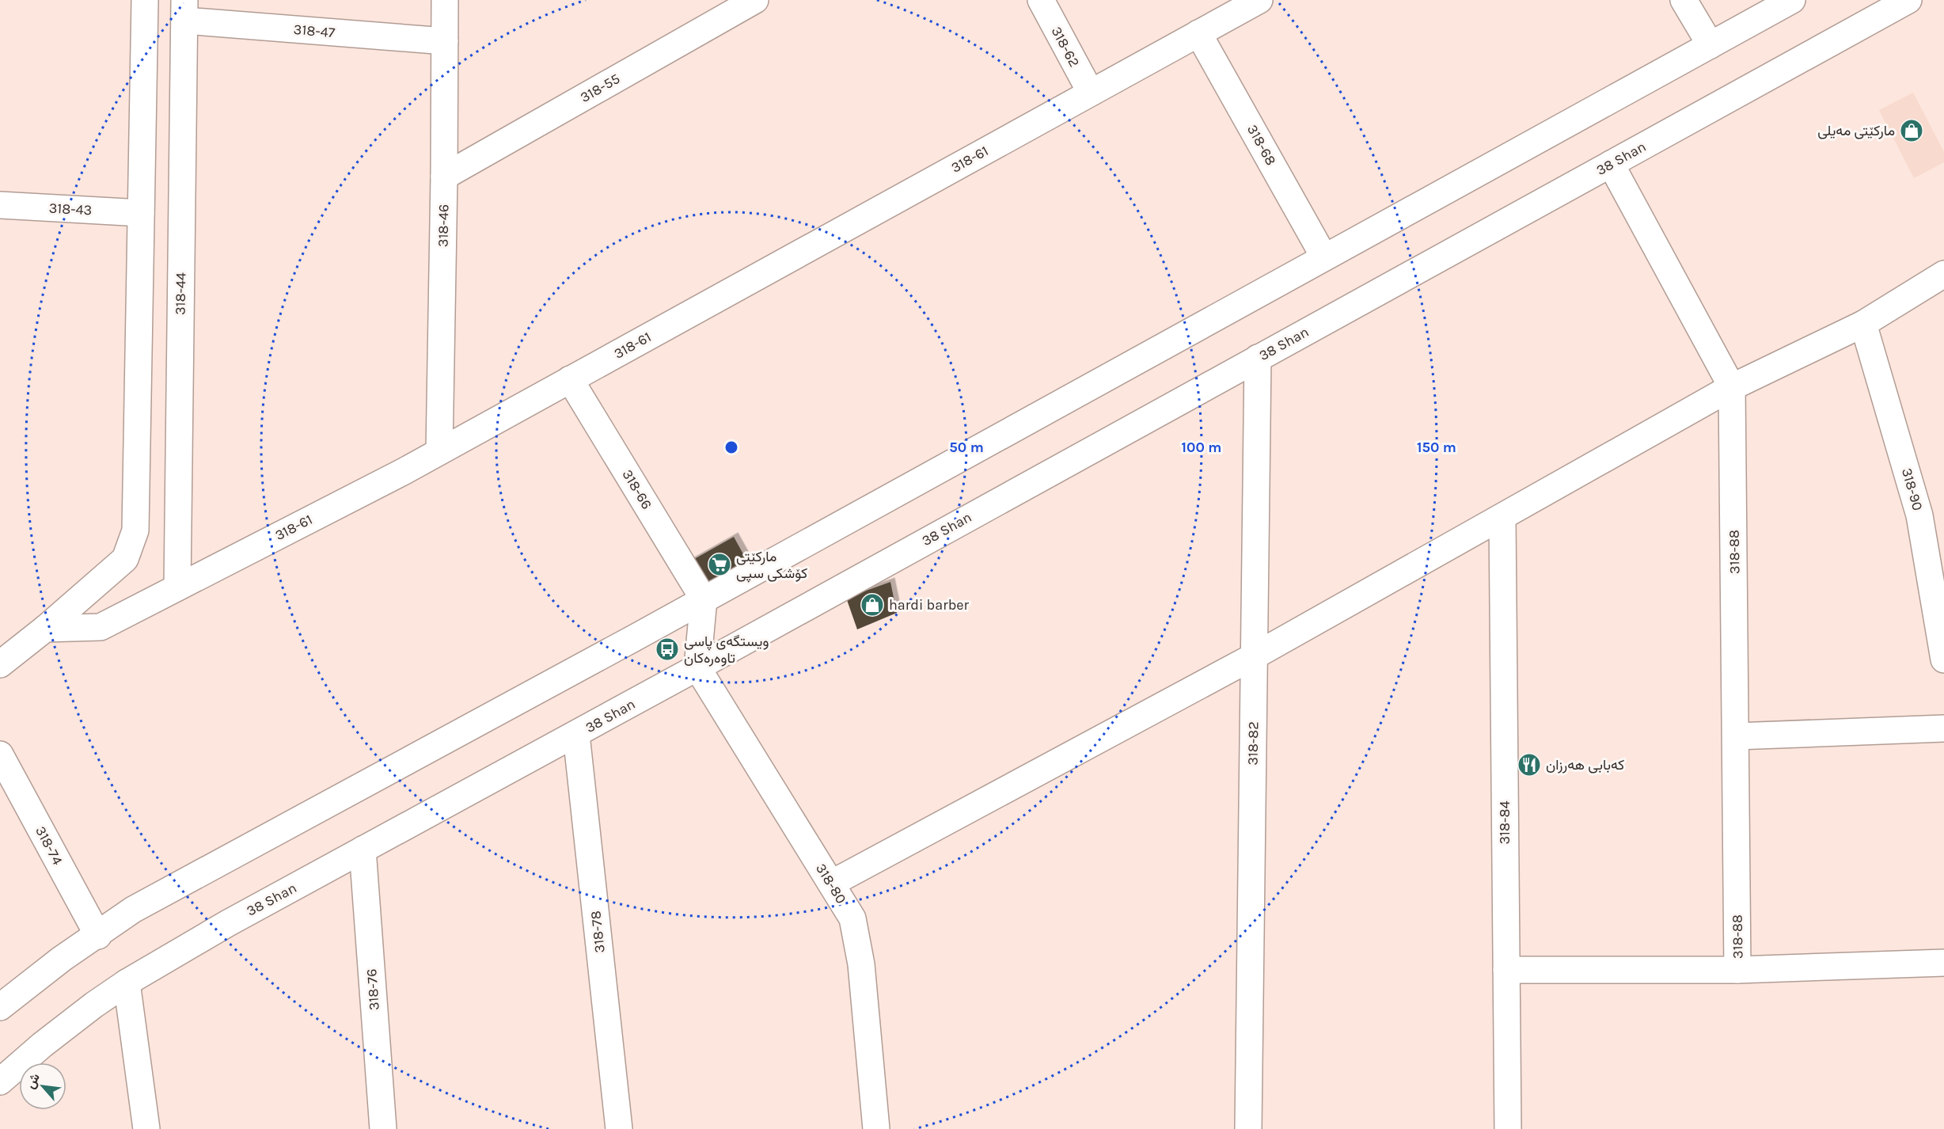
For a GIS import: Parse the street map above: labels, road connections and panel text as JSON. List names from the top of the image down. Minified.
{"streets":{"street":["318-47","318-62","318-55","318-68","38 Shan","318-61","318-43","318-46","318-44","318-66","318-90","318-88","318-82","318-84","318-74","318-80","318-78","318-76"]},"crossings":[["318-47","318-46"],["318-47","318-44"],["318-62","318-61"],["318-55","318-46"],["318-68","318-61"],["38 Shan","318-88"],["38 Shan","318-82"],["38 Shan","318-80"],["38 Shan","318-78"],["38 Shan","318-76"],["318-61","318-46"],["318-61","318-44"],["318-61","318-66"]],"places":{"shop":["مارکێتی مەیلی","hardi barber"],"supermarket":["مارکێتی کۆشکی سپی"],"bus stop":["ویستگەی پاسی تاوەرەکان"],"restaurant":["کەبابی هەرزان"]},"north":"top left","rings":["50 m","100 m","150 m"]}
